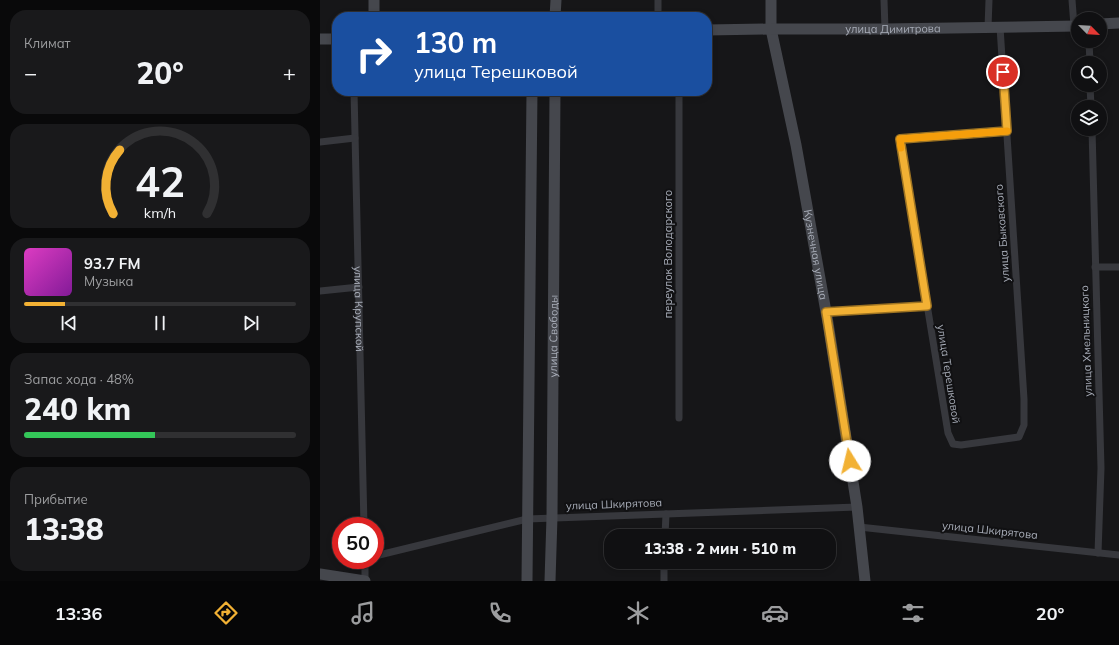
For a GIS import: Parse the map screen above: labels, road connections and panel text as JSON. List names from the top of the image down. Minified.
{"streets":{"main road":["улица Димитрова","Кузнечная улица","улица Свободы"],"street":["улица Быковского","переулок Володарского","улица Крупской","улица Хмельницкого","улица Терешковой","улица Шкирятова"]},"crossings":[["улица Димитрова","улица Быковского"],["улица Димитрова","Кузнечная улица"],["улица Быковского","улица Терешковой"],["Кузнечная улица","улица Шкирятова"],["улица Свободы","улица Шкирятова"],["улица Хмельницкого","улица Шкирятова"]],"north":"bottom right","page":{"tile":["Климат",["Запас хода · 48%","240 km"],["Прибытие","13:38"]],"turn":["130 m","улица Терешковой"],"heat":["−","20°","+"],"song":["93.7 FM","Музыка"],"limit":"50","trip":"13:38 · 2 мин · 510 m","tabs":["13:36","20°"],"gauge":["42","km/h"]}}
